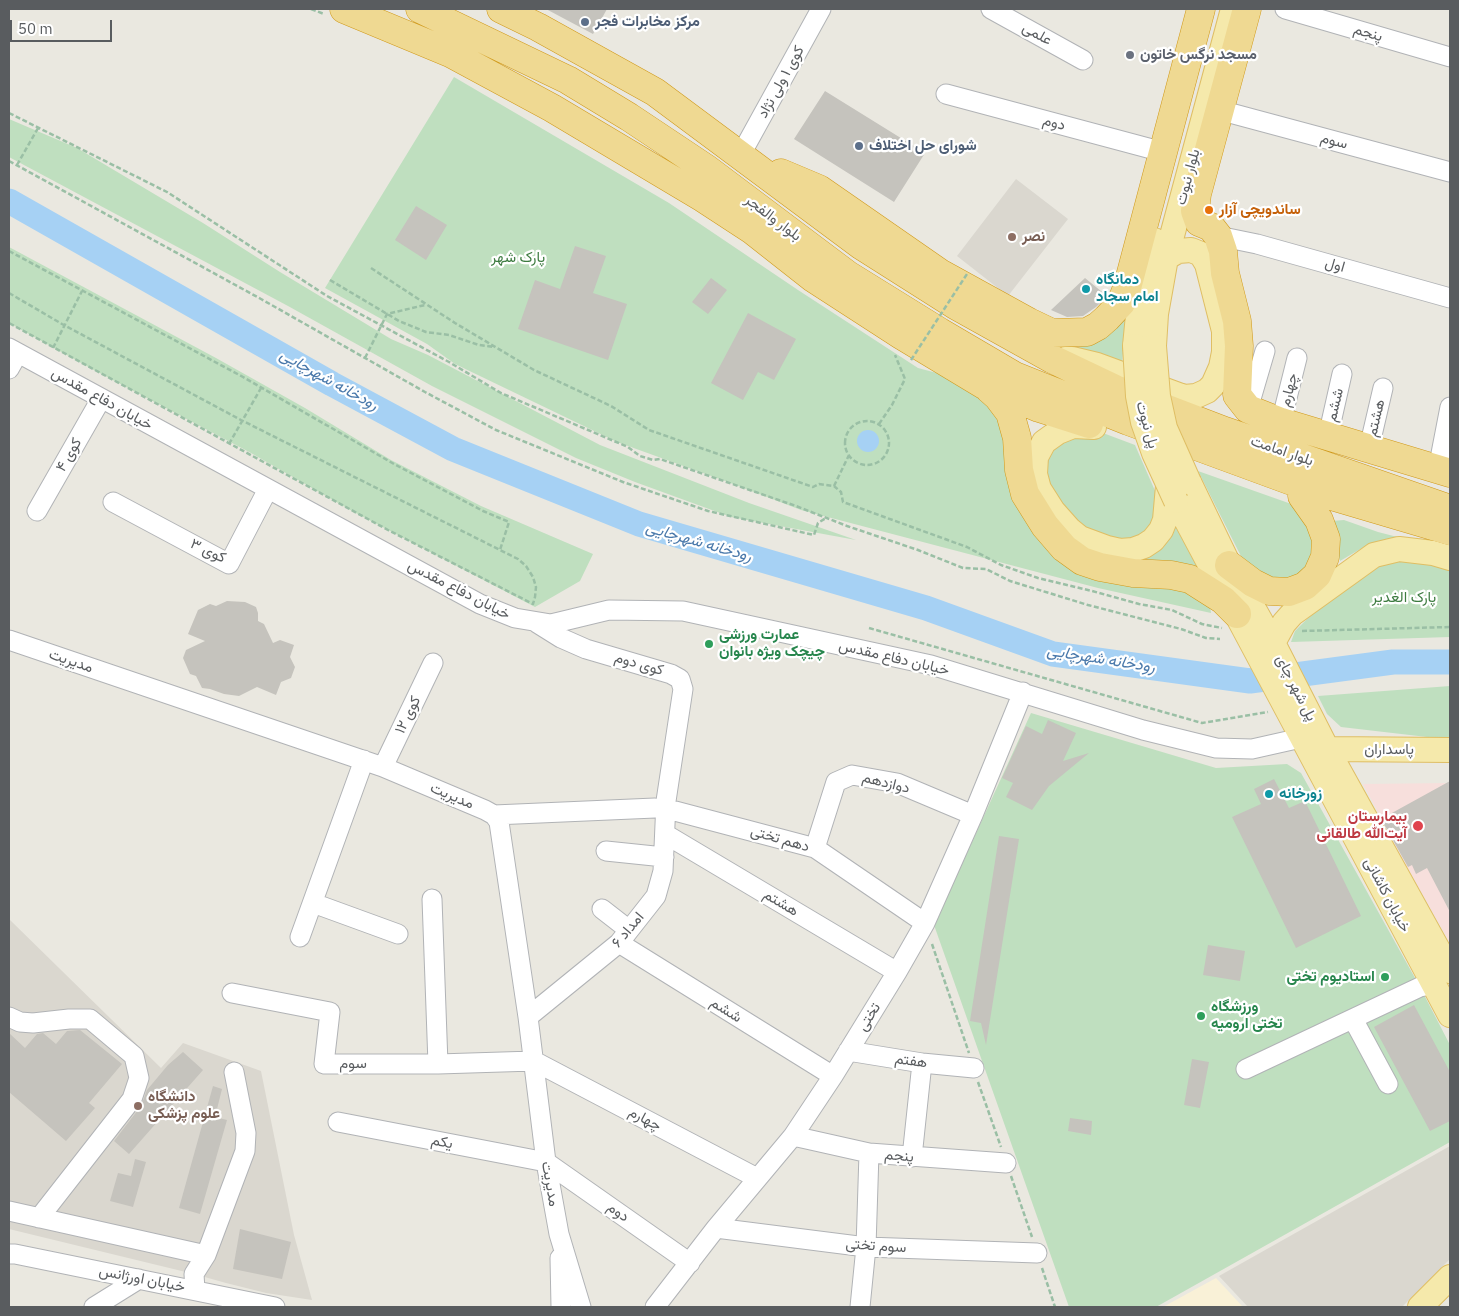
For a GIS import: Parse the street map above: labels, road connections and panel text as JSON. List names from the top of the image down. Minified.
{"streets":{"highway":["بلوار والفجر","بلوار امامت"],"main road":["بلوار نبوت","پل نبوت","پل شهر چای","پاسداران","خیابان کاشانی"],"street":["پنجم","علمی","کوی ۱ ولی نژاد","دوم","سوم","اول","چهارم","خیابان دفاع مقدس","ششم","هشتم","کوی ۴","کوی ۳","مدیریت","کوی دوم","کوی ۱۲","دوازدهم","دهم تختی","امداد ۶","تختی","هفتم","یکم","سوم تختی","خیابان اورژانس"]},"crossings":[["پنجم","تختی"],["کوی ۱ ولی نژاد","بلوار والفجر"],["دوم","مدیریت"],["دوم","تختی"],["دوم","یکم"],["سوم","چهارم"],["سوم","مدیریت"],["بلوار نبوت","پل نبوت"],["بلوار والفجر","بلوار امامت"],["چهارم","مدیریت"],["چهارم","تختی"],["خیابان دفاع مقدس","کوی ۴"],["خیابان دفاع مقدس","کوی ۳"],["خیابان دفاع مقدس","کوی دوم"],["خیابان دفاع مقدس","پل شهر چای"],["خیابان دفاع مقدس","پاسداران"],["خیابان دفاع مقدس","خیابان کاشانی"],["خیابان دفاع مقدس","تختی"],["ششم","امداد ۶"],["ششم","تختی"],["هشتم","امداد ۶"],["هشتم","تختی"],["مدیریت","کوی ۱۲"],["مدیریت","دهم تختی"],["مدیریت","امداد ۶"],["مدیریت","یکم"],["کوی دوم","دهم تختی"],["کوی دوم","امداد ۶"],["پل شهر چای","پاسداران"],["پل شهر چای","خیابان کاشانی"],["پاسداران","خیابان کاشانی"],["دوازدهم","دهم تختی"],["دوازدهم","تختی"],["دهم تختی","امداد ۶"],["دهم تختی","تختی"],["تختی","هفتم"],["تختی","سوم تختی"]],"water":["رودخانه شهرچایی"],"parks":["پارک شهر","پارک الغدیر"],"places":["مرکز مخابرات فجر","مسجد نرگس خاتون","شورای حل اختلاف","ساندویچی آزار","نصر","دمانگاه امام سجاد","عمارت ورزشی چیچک ویژه بانوان","زورخانه","بیمارستان آیت‌الله طالقانی","استادیوم تختی","ورزشگاه تختی ارومیه","دانشگاه علوم پزشکی"],"scale_bar":"50 m"}
